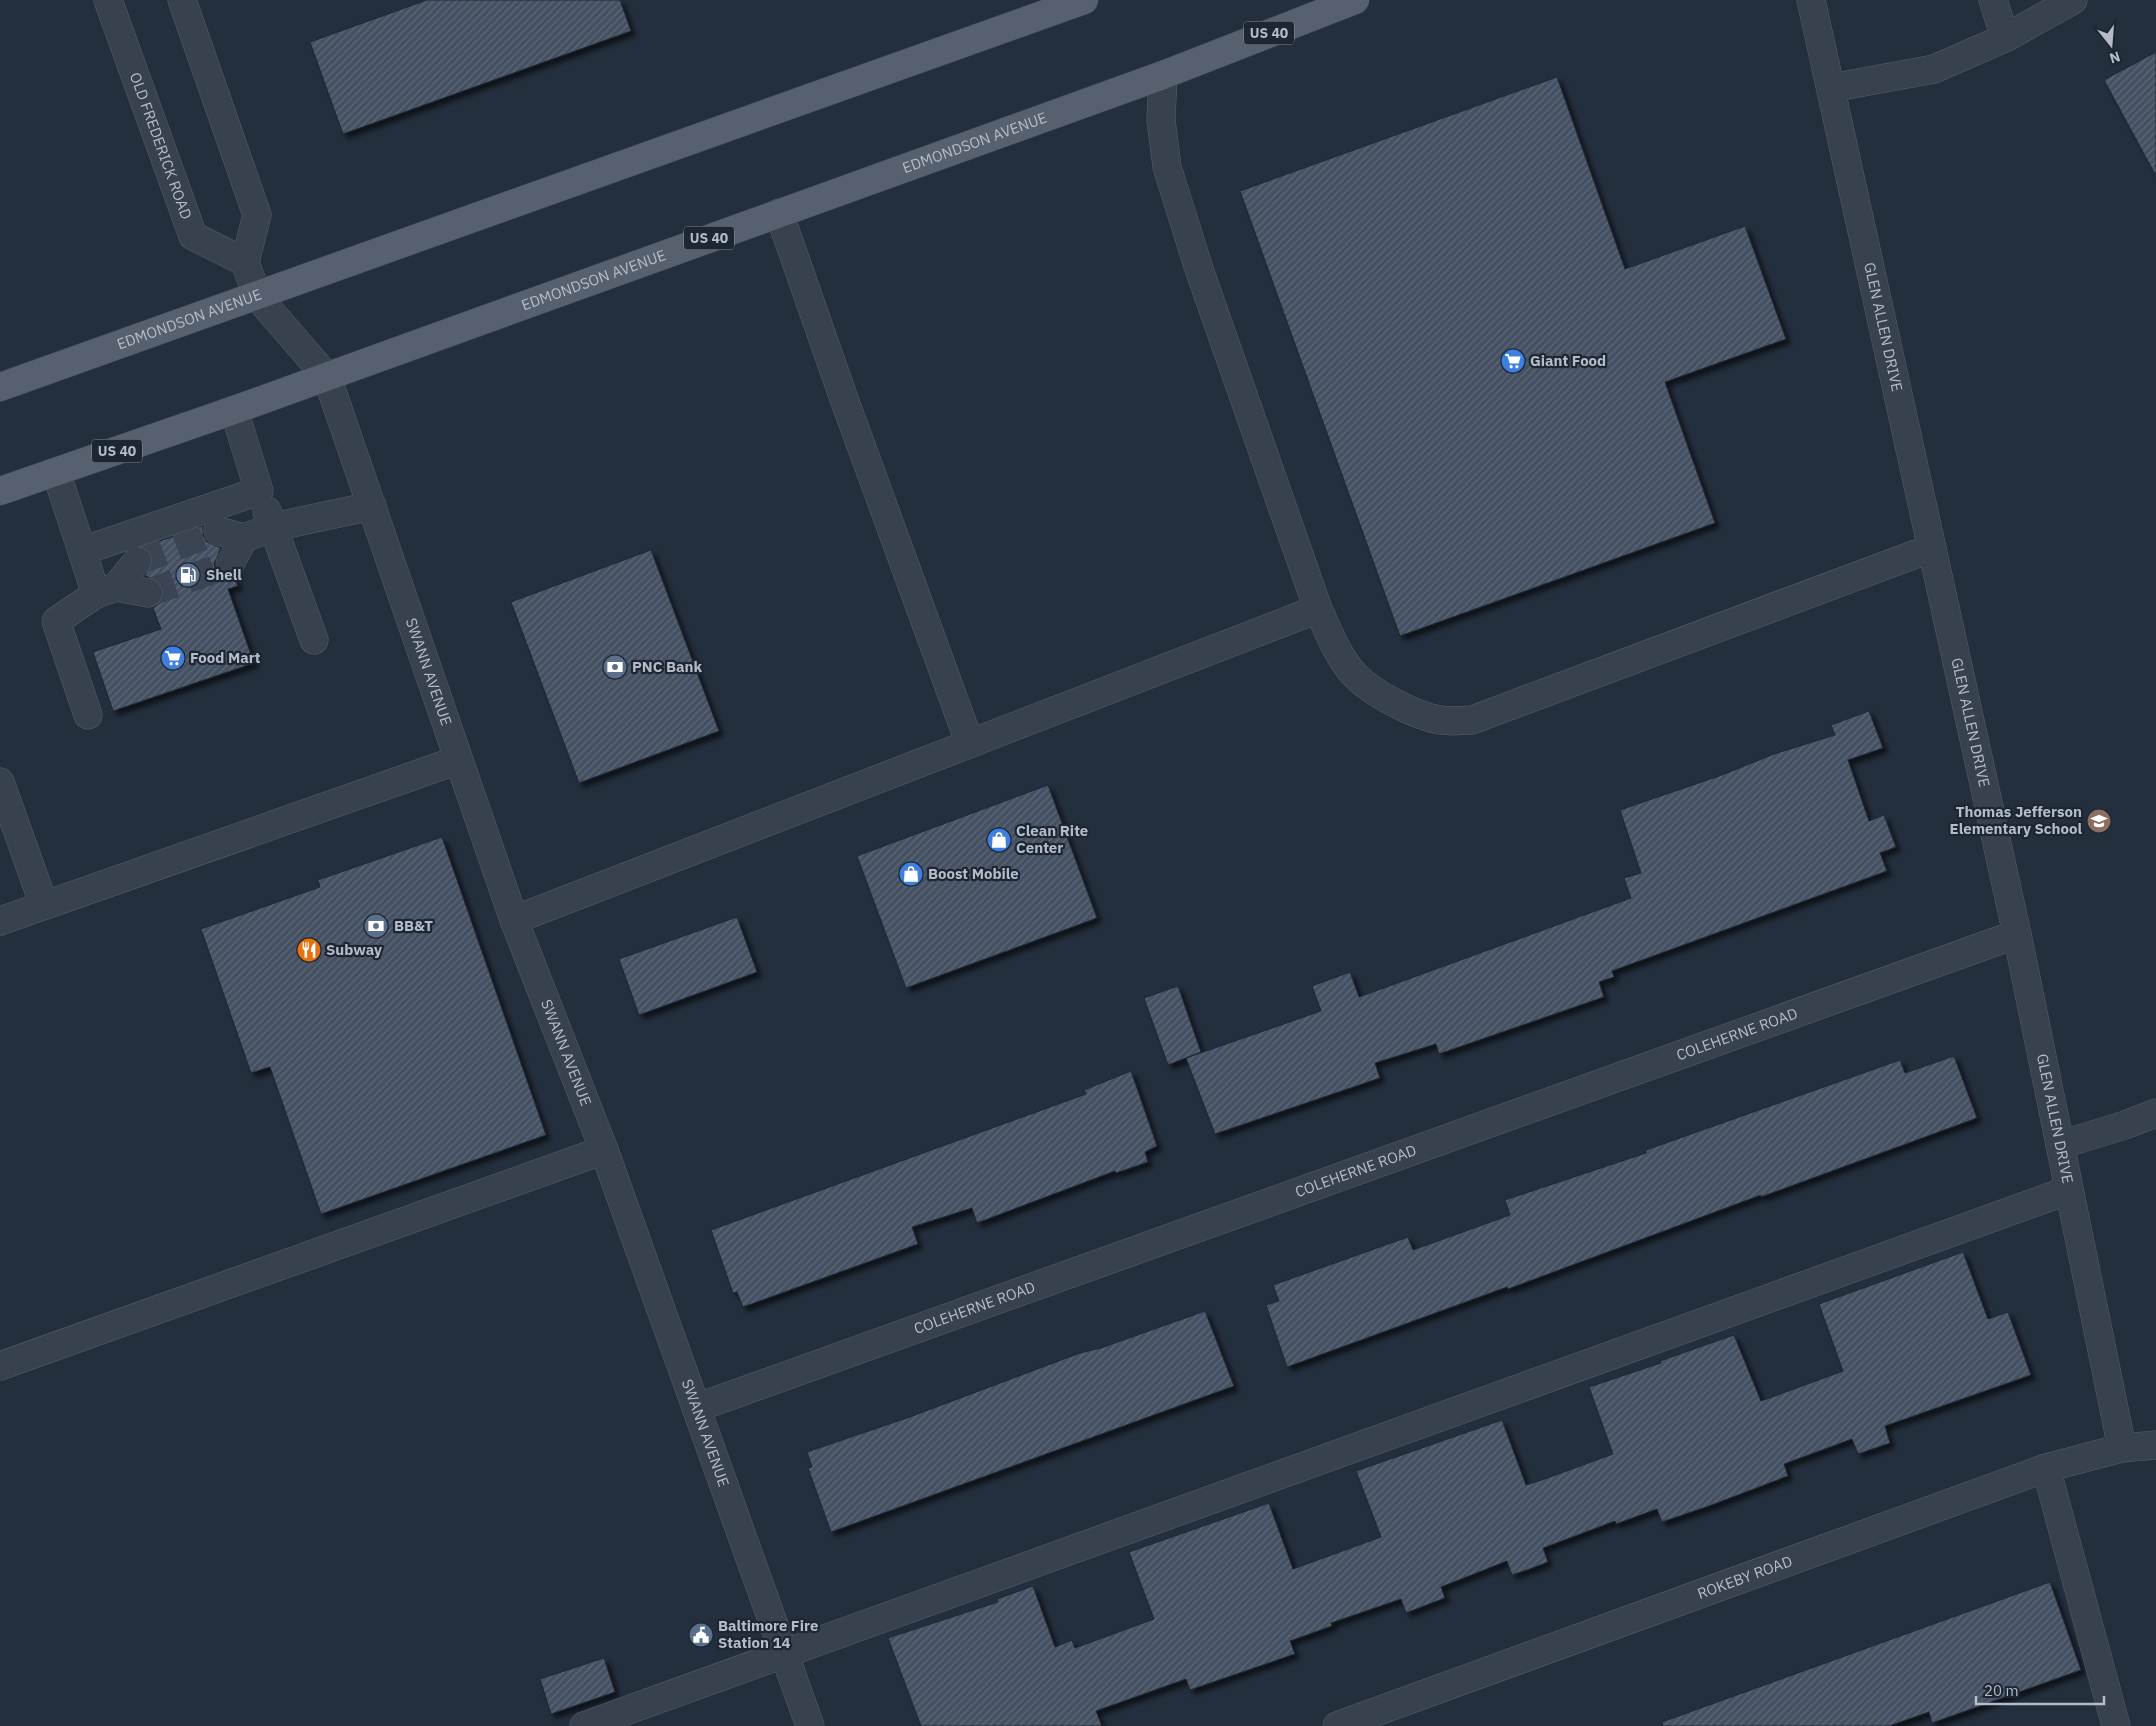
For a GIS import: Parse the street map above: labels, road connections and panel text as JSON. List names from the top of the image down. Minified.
{"streets":{"main road":["US 40","EDMONDSON AVENUE"],"street":["OLD FREDERICK ROAD","GLEN ALLEN DRIVE","SWANN AVENUE","COLEHERNE ROAD","ROKEBY ROAD"]},"crossings":[["EDMONDSON AVENUE","SWANN AVENUE"],["GLEN ALLEN DRIVE","COLEHERNE ROAD"],["GLEN ALLEN DRIVE","ROKEBY ROAD"],["SWANN AVENUE","COLEHERNE ROAD"]],"places":{"supermarket":["Giant Food","Food Mart"],"fuel station":["Shell"],"bank":["PNC Bank","BB&T"],"school or university":["Thomas Jefferson Elementary School"],"shop":["Clean Rite Center","Boost Mobile"],"restaurant":["Subway"],"public building":["Baltimore Fire Station 14"]},"scale_bar":"20 m","north":"bottom"}
